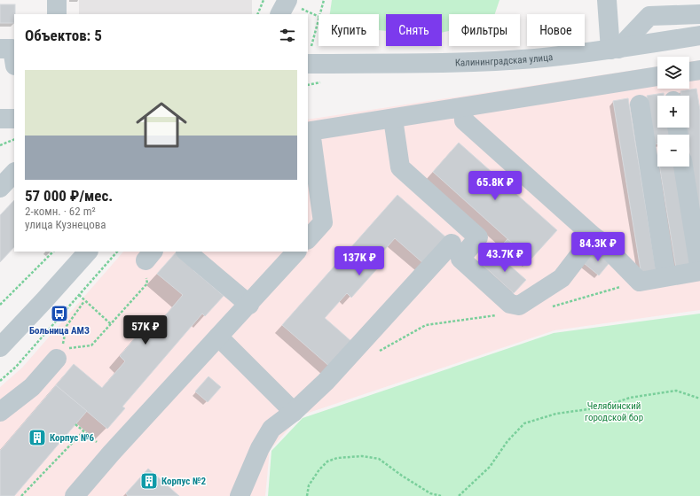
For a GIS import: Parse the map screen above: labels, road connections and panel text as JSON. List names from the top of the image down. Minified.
{"streets":{"street":["Калининградская улица"]},"parks":["Челябинский городской бор"],"places":{"bus stop":["Больница АМЗ"],"building":["Корпус №6","Корпус №2"]},"page":{"chip":["Купить","Снять","Фильтры","Новое"],"heading":"Объектов: 5","map_buttons":["+","−"],"list":[{"name":"57 000 ₽/мес.","note":"2-комн. · 62 m² · улица Кузнецова"}],"price":["65.8K ₽","84.3K ₽","43.7K ₽","137K ₽","57K ₽"]}}
